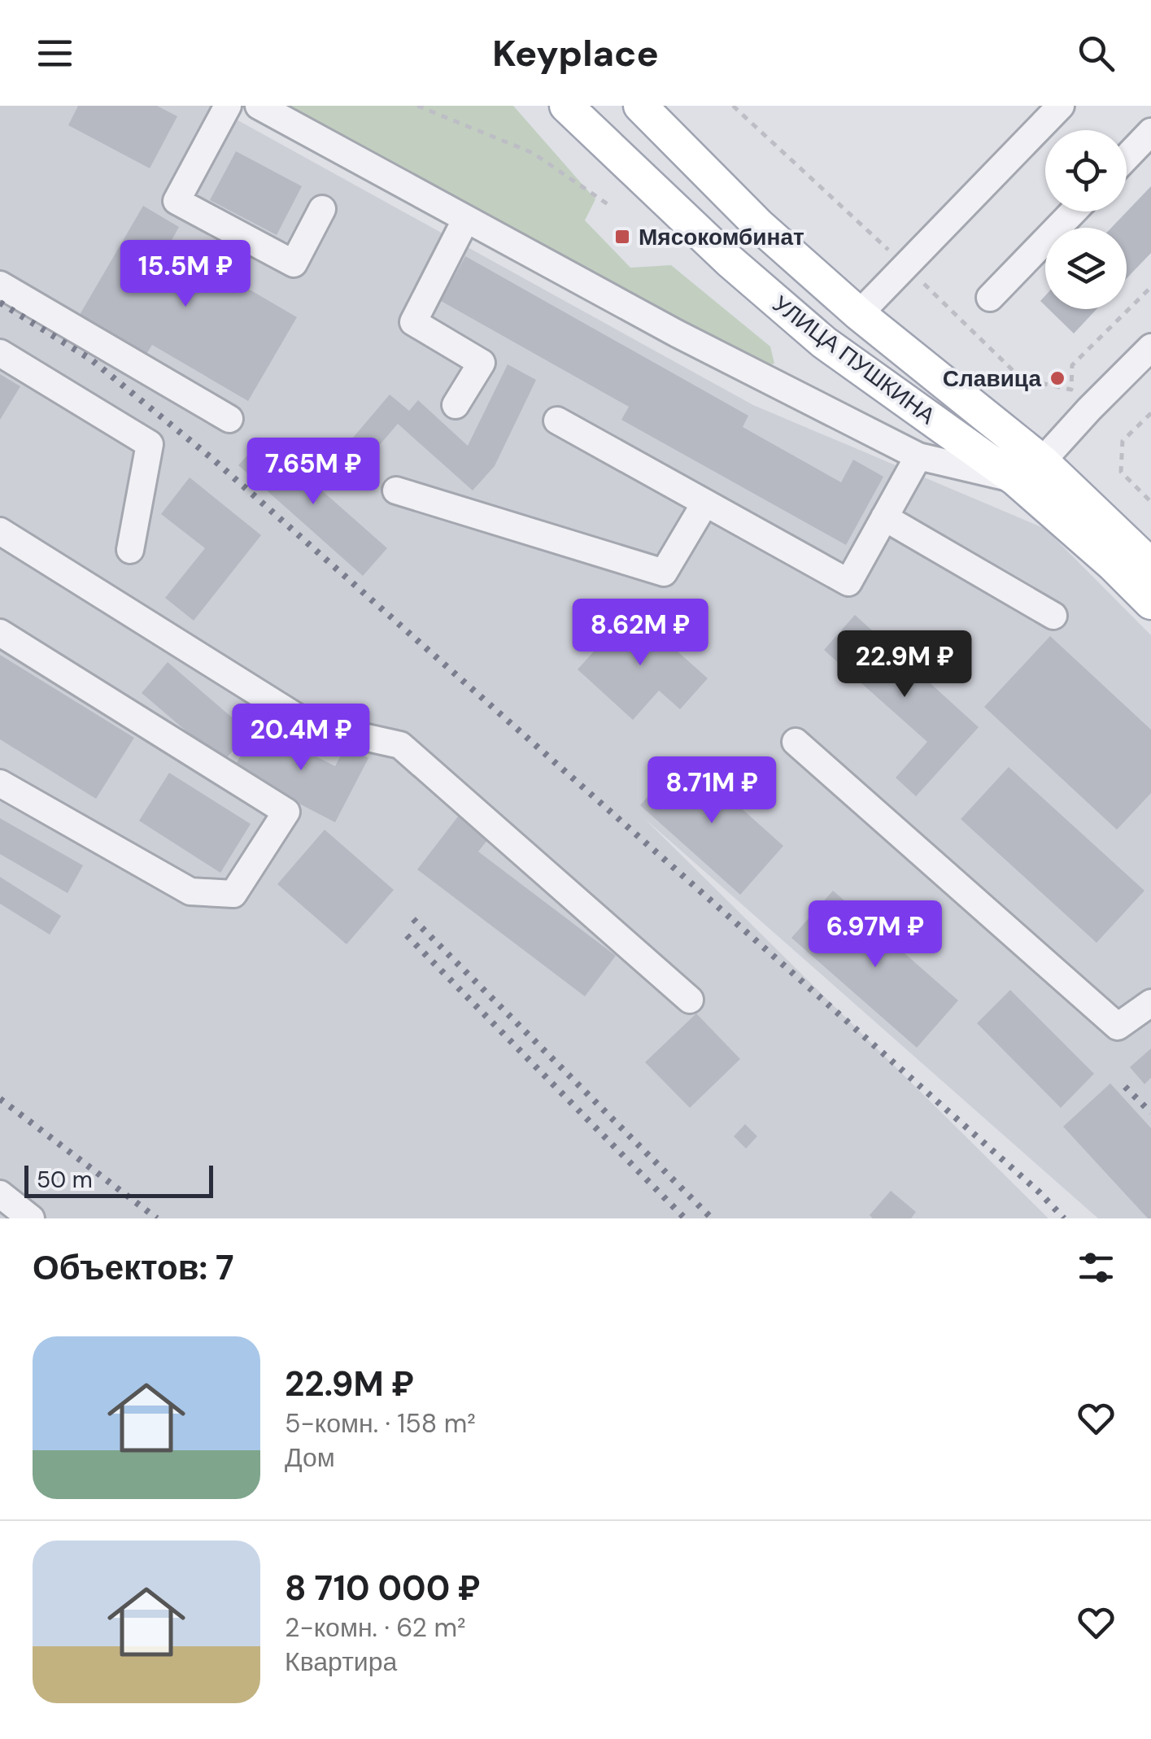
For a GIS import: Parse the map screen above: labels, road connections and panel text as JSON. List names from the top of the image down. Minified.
{"streets":{"main road":["УЛИЦА ПУШКИНА"]},"places":{"transit":["Мясокомбинат"],"other":["Славица"]},"scale_bar":"50 m","page":{"header":"Keyplace","price":["15.5M ₽","7.65M ₽","8.62M ₽","22.9M ₽","20.4M ₽","8.71M ₽","6.97M ₽"],"scale":"50 m","heading":"Объектов: 7","list":[{"name":"22.9M ₽","note":"5-комн. · 158 m² · Дом"},{"name":"8 710 000 ₽","note":"2-комн. · 62 m² · Квартира"}]}}
